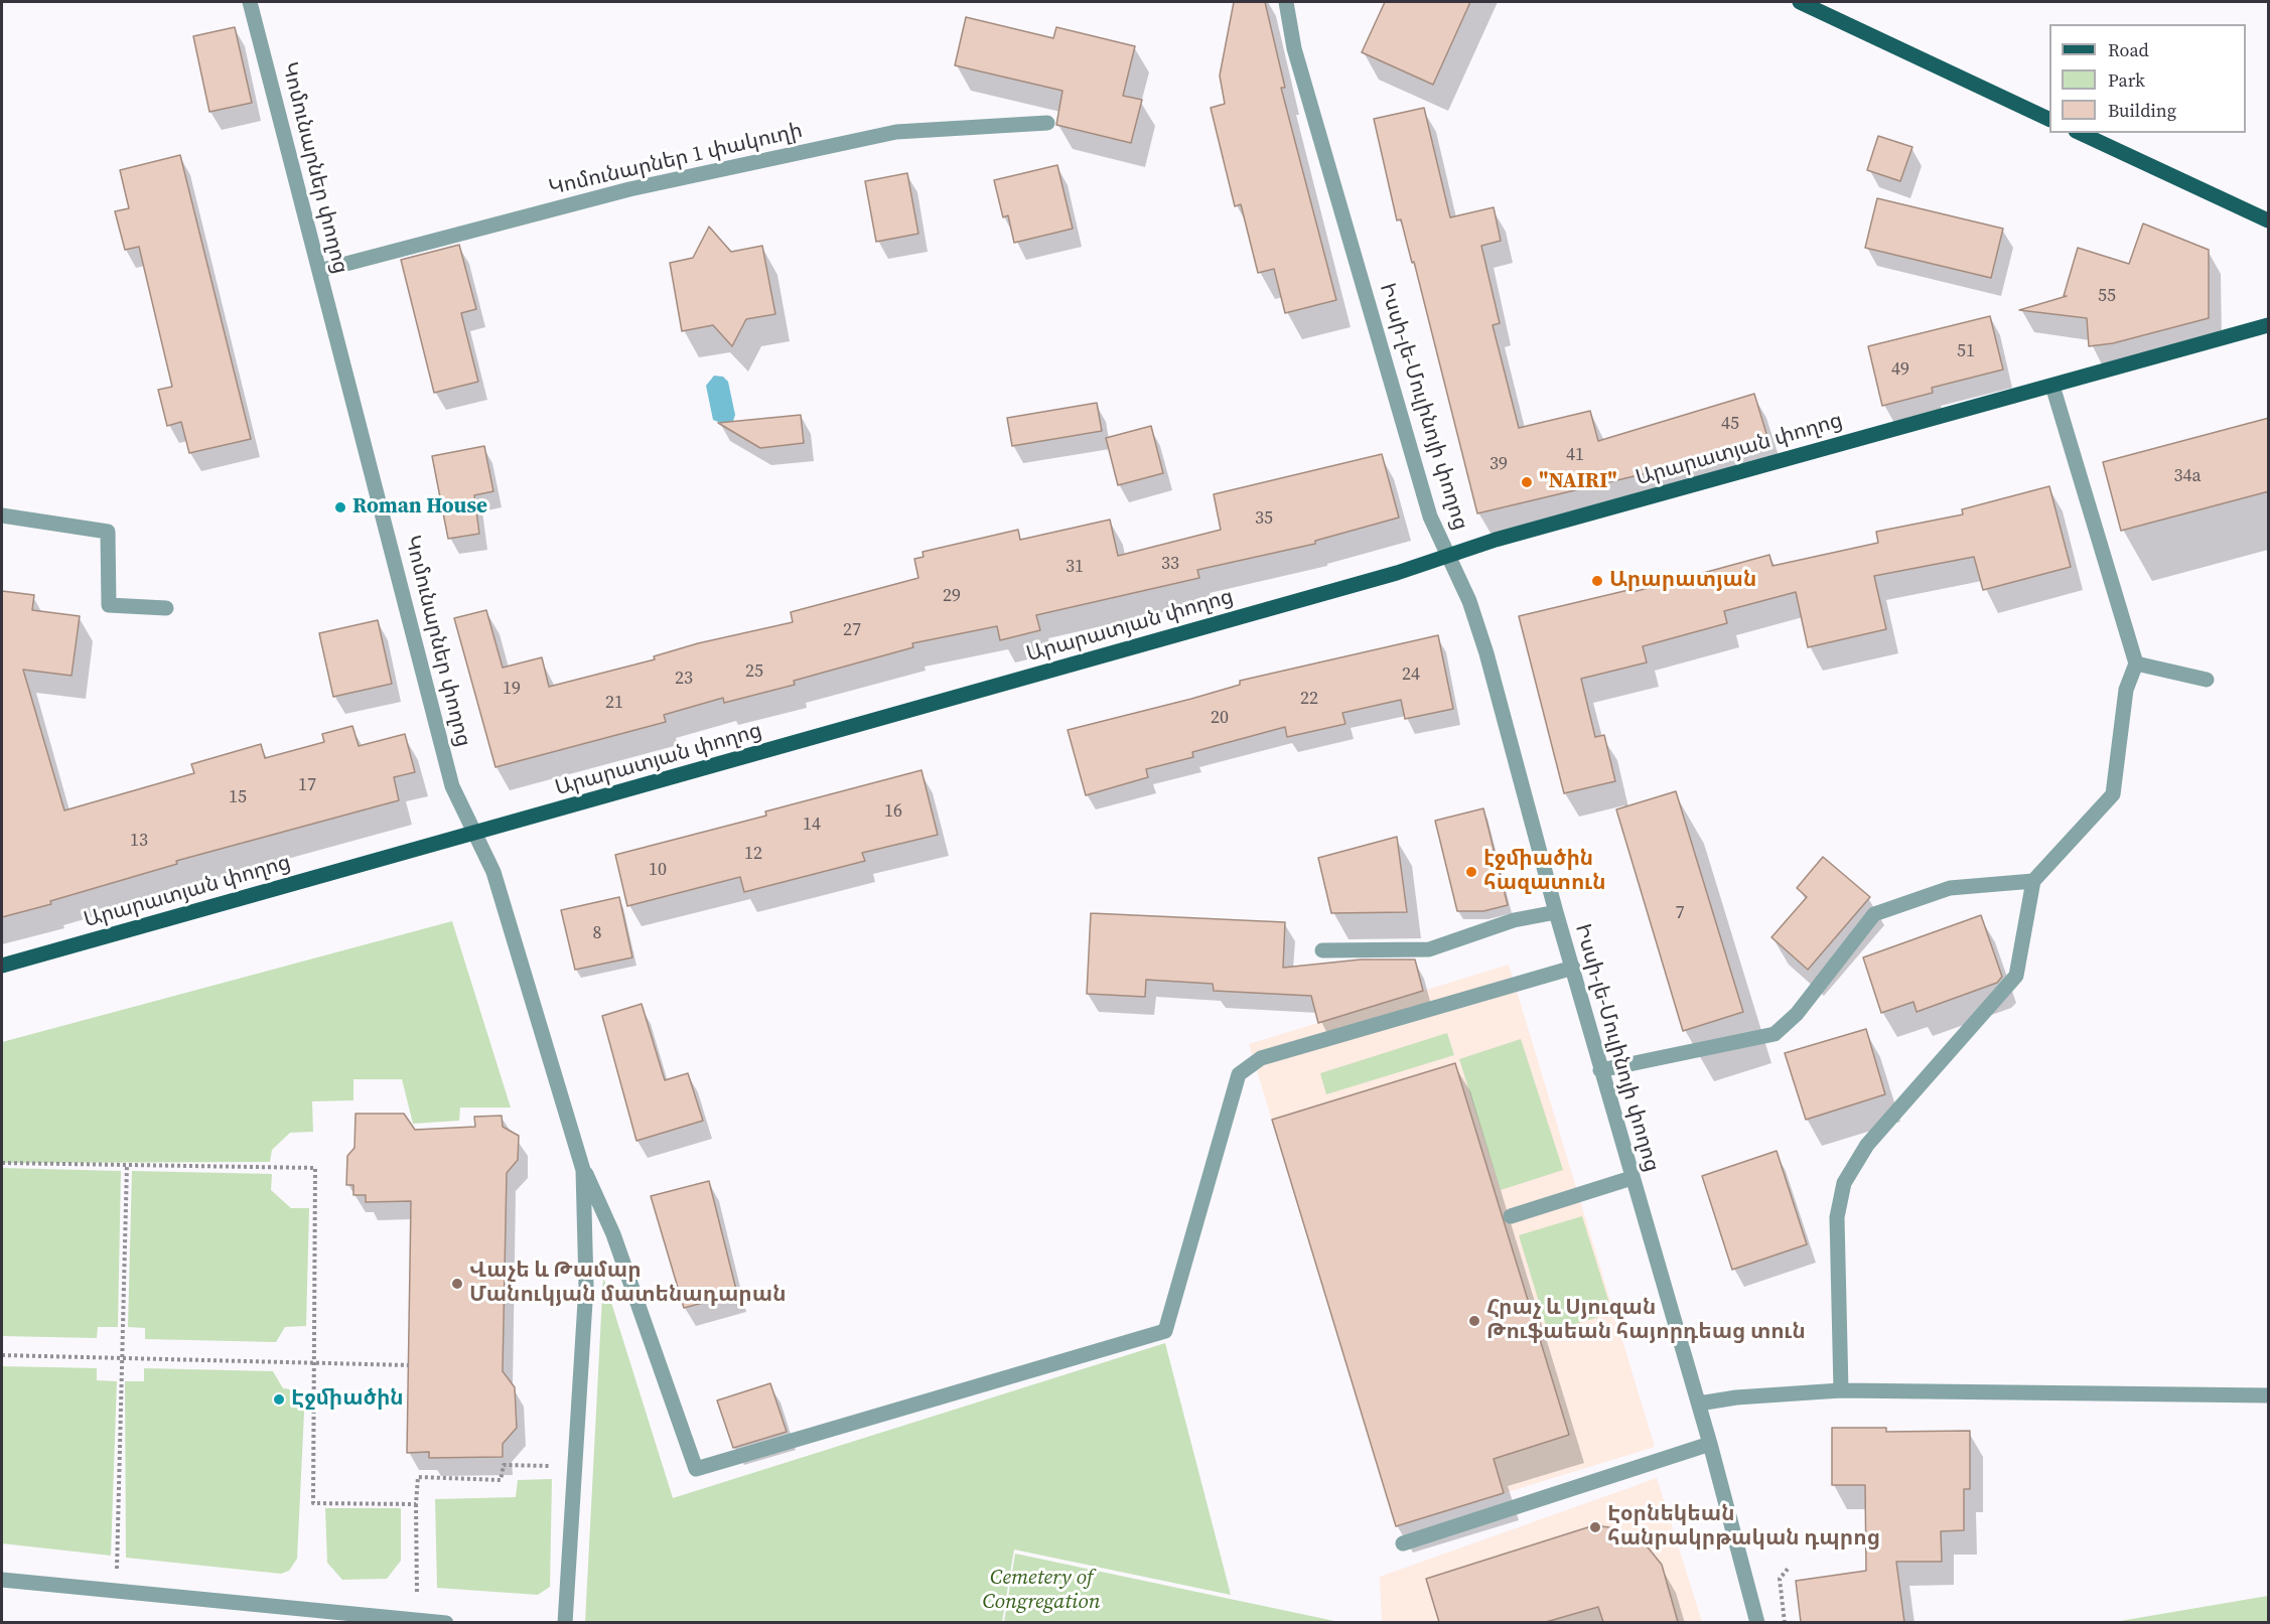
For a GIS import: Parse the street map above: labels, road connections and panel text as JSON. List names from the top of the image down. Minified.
{"streets":{"main road":["Արարատյան փողոց"],"street":["Կոմունարներ 1 փակուղի","Կոմունարներ փողոց","Իսսի-լե-Մուլինոյի փողոց"]},"crossings":[["Կոմունարներ 1 փակուղի","Կոմունարներ փողոց"],["Կոմունարներ փողոց","Արարատյան փողոց"],["Իսսի-լե-Մուլինոյի փողոց","Արարատյան փողոց"]],"parks":["Cemetery of Congregation"],"places":["\"NAIRI\"","Roman House","Արարատյան","էջմիածին հազատուն","Վաչե և Թամար Մանուկյան մատենադարան","Հրաչ և Սյուզան Թուֆաեան հայորդեաց տուն","Էջմիածին","Էօրնեկեան հանրակրթական դպրոց"],"house_numbers":["55","51","49","45","41","39","34a","35","33","31","29","27","25","24","23","19","22","21","20","17","15","16","14","13","12","10","7","8"],"legend":["Road","Park","Building"]}
